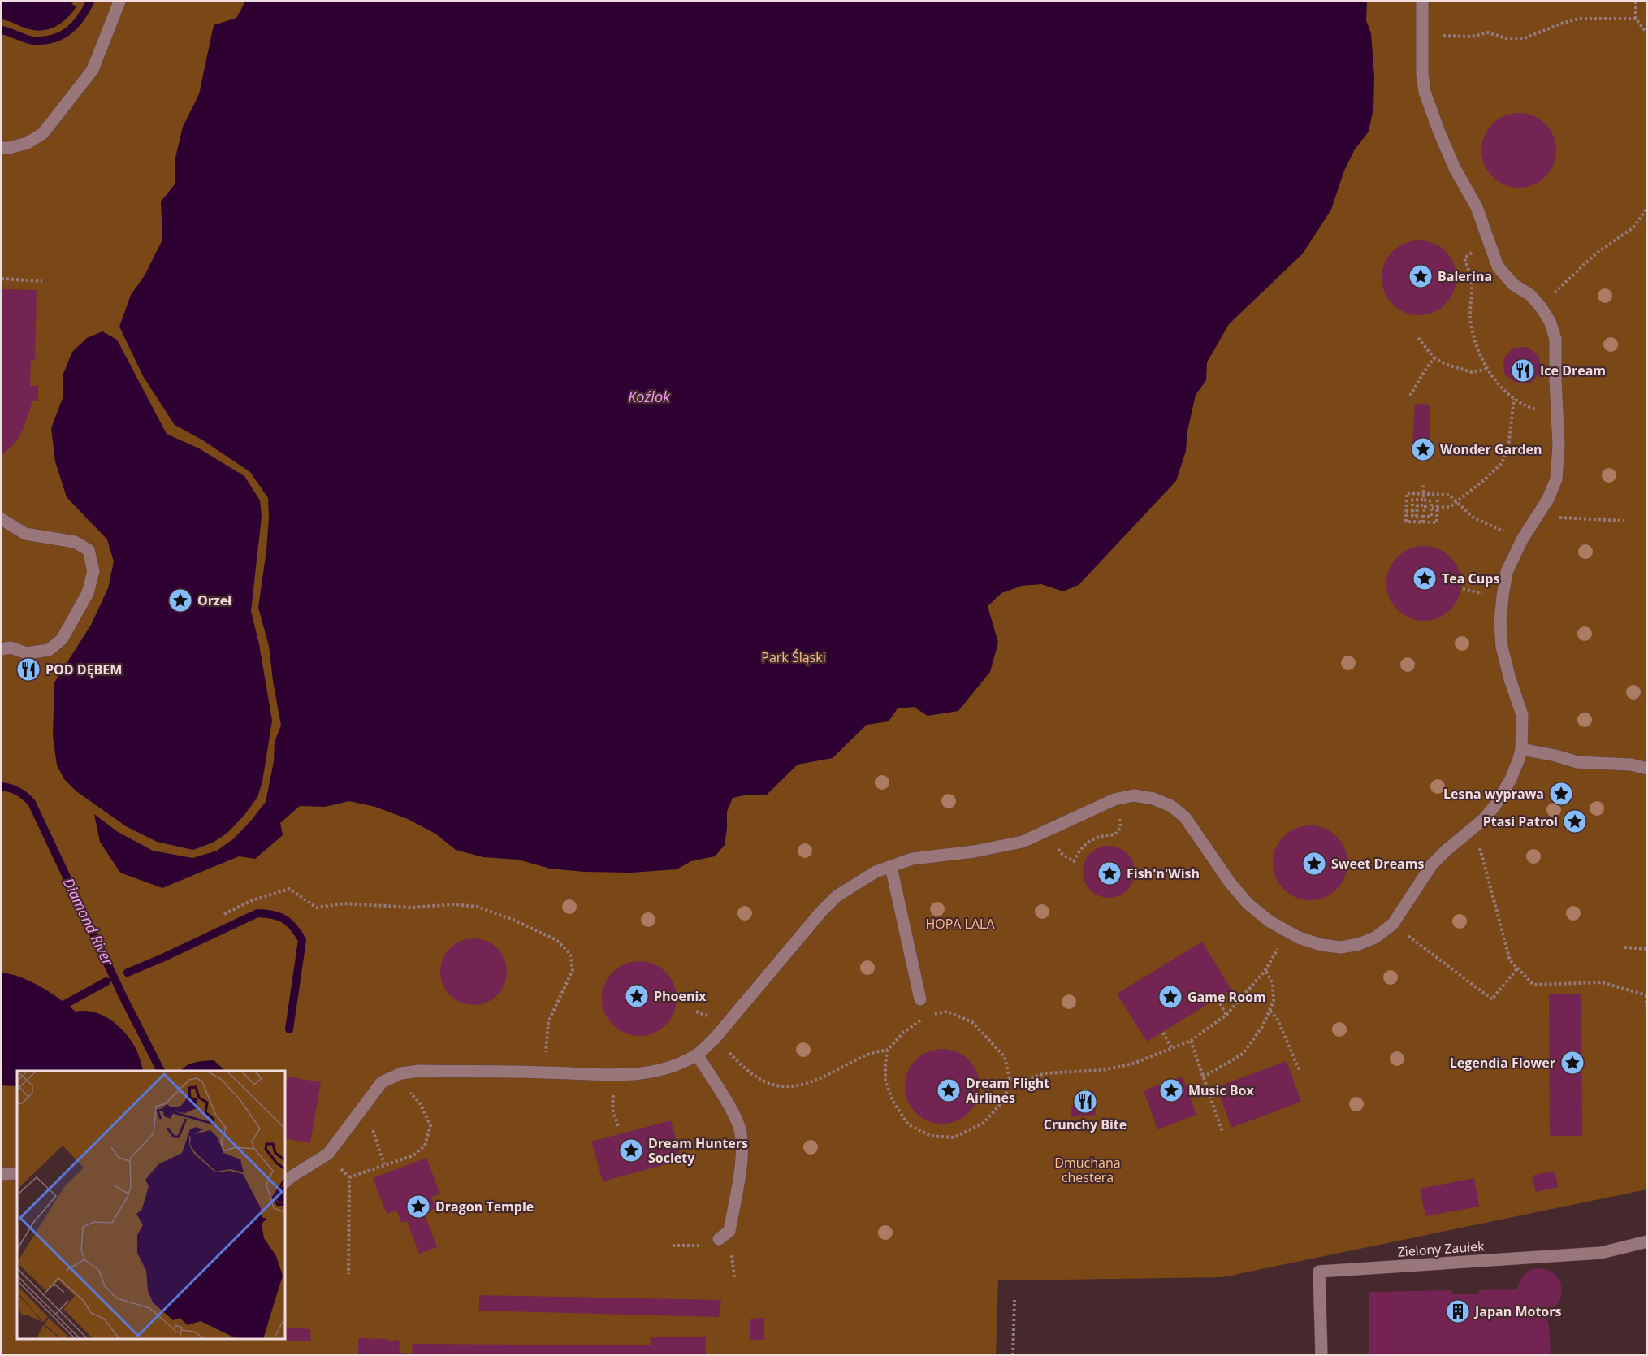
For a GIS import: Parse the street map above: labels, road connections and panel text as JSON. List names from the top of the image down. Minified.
{"streets":{"street":["Zielony Zaułek"]},"water":["Koźlok","Diamond River"],"parks":["Park Śląski","HOPA LALA","Dmuchana chestera"],"places":{"place":["Balerina","Wonder Garden","Tea Cups","Orzeł","Lesna wyprawa","Ptasi Patrol","Sweet Dreams","Fish'n'Wish","Phoenix","Game Room","Legendia Flower","Dream Flight Airlines","Music Box","Dream Hunters Society","Dragon Temple"],"restaurant":["Ice Dream","POD DĘBEM","Crunchy Bite"],"building":["Japan Motors"]}}
